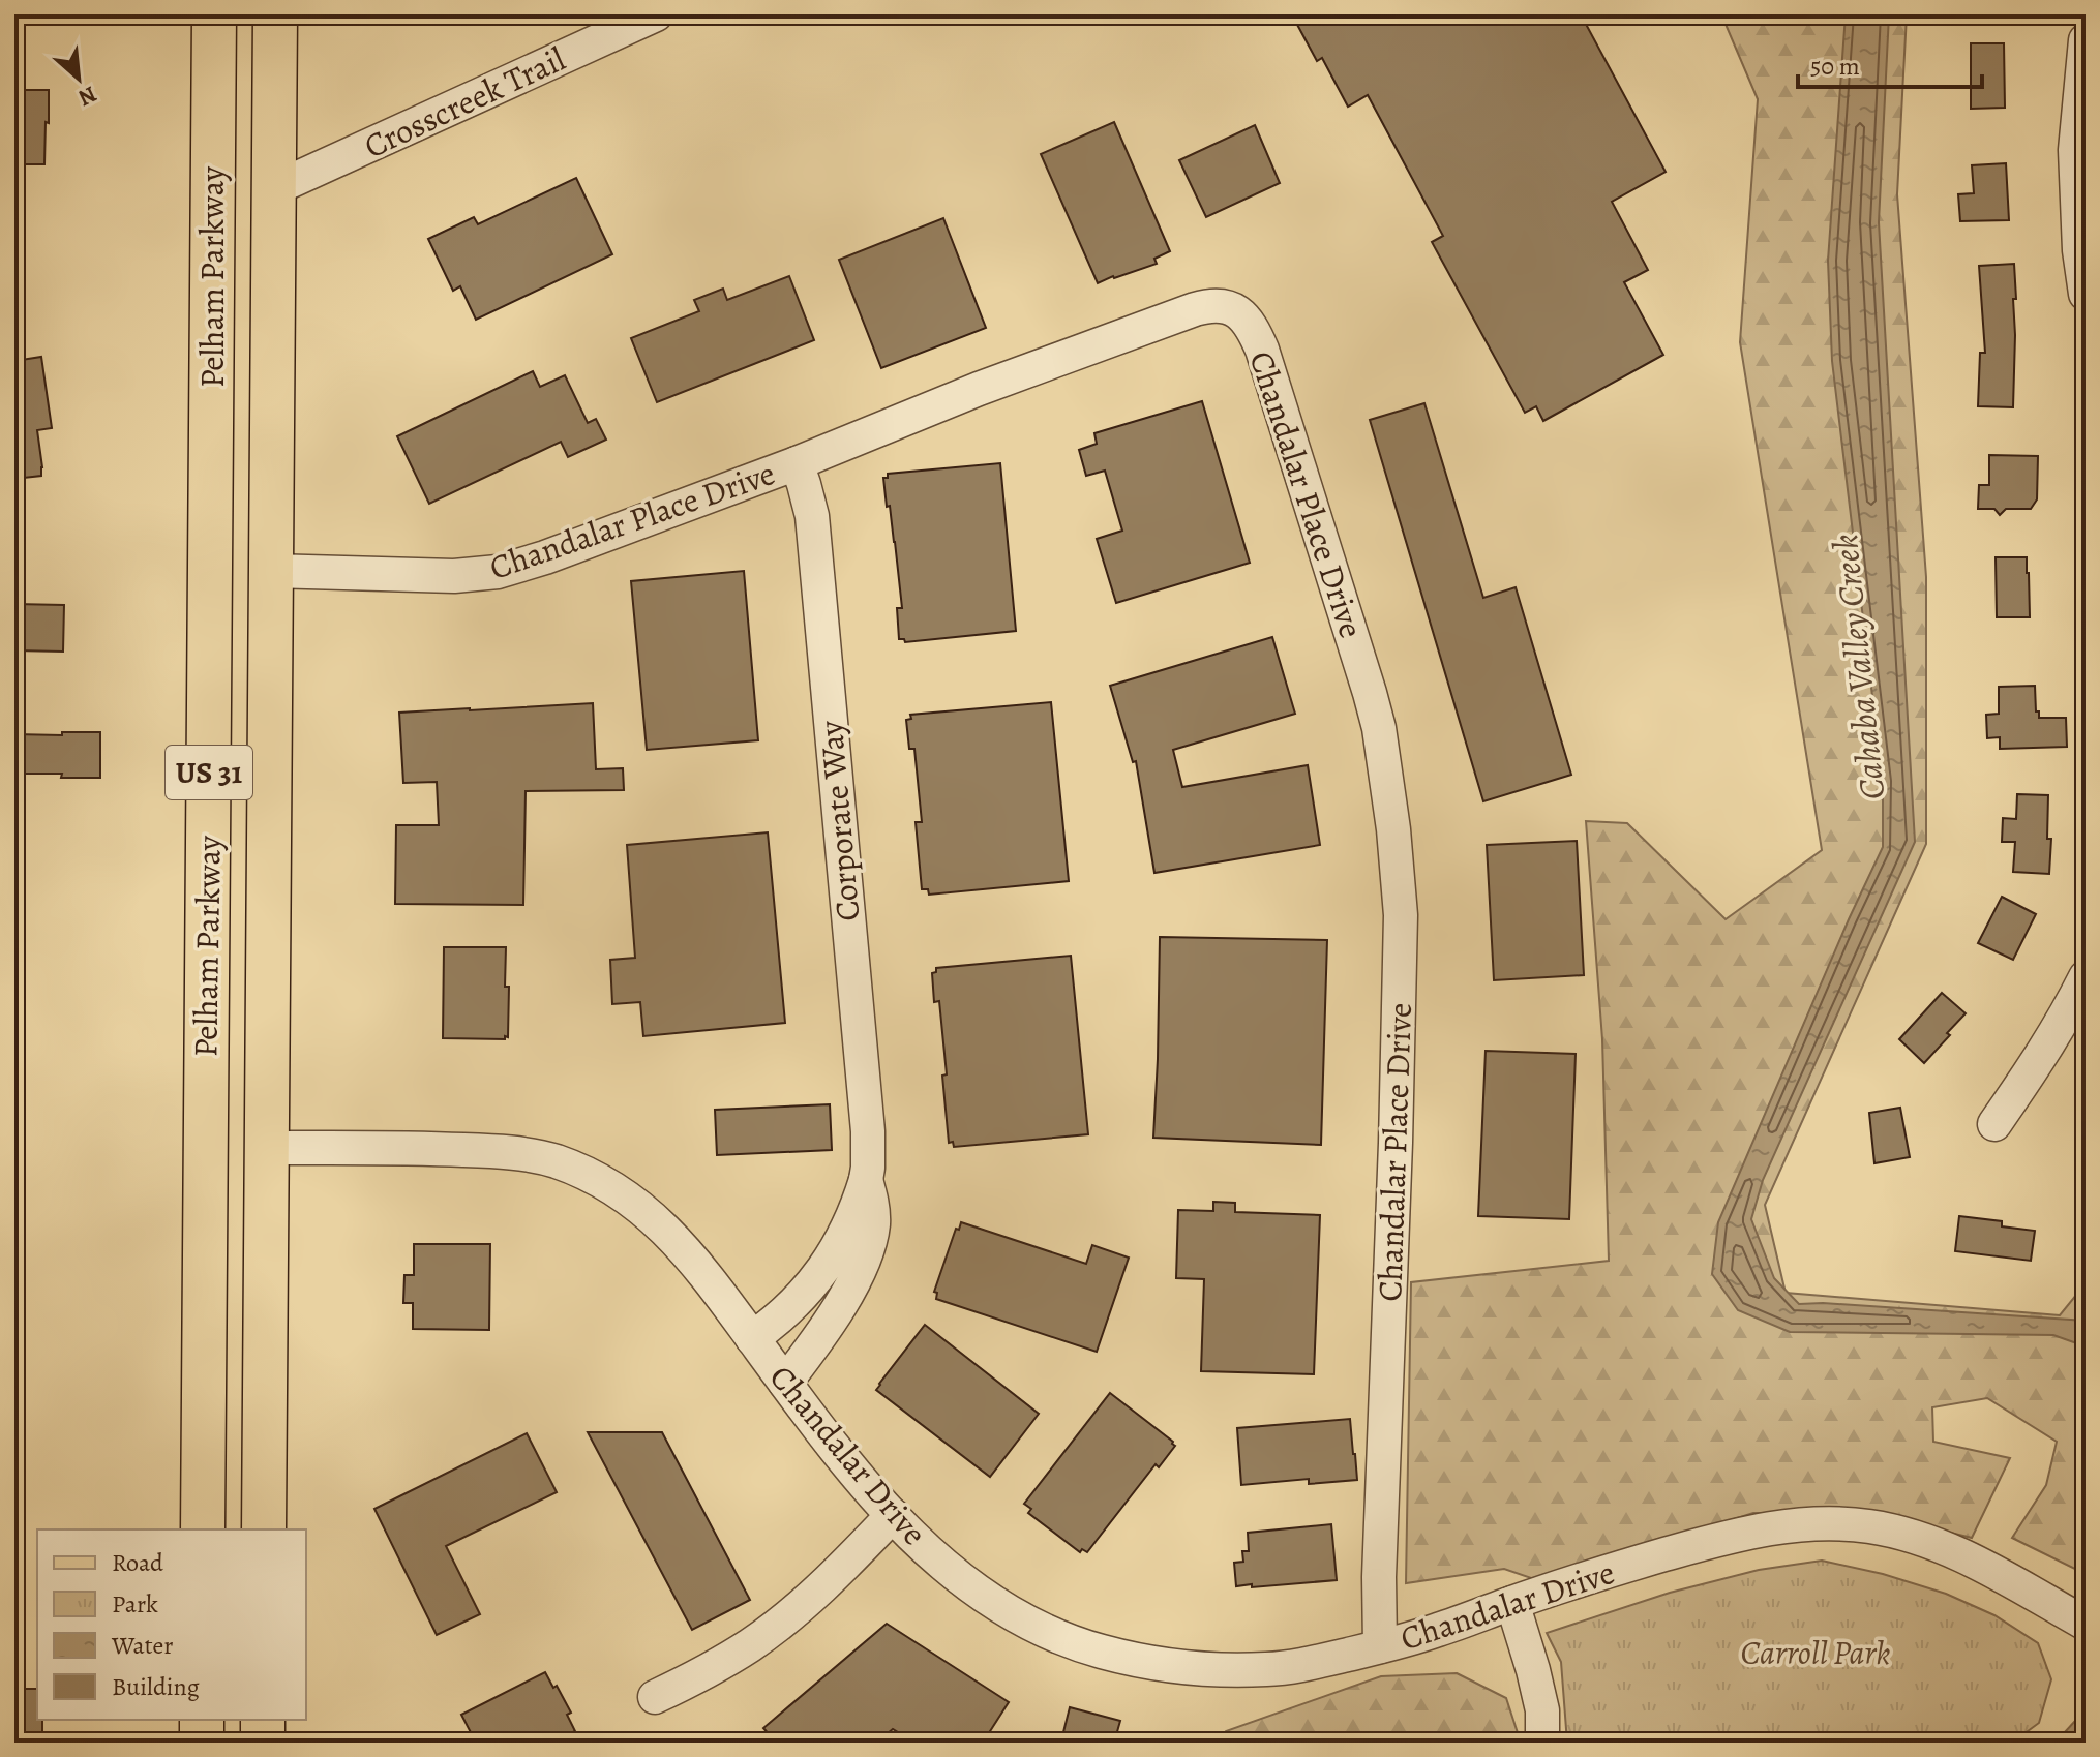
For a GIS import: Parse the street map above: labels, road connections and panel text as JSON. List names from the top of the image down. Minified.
{"streets":{"main road":["Pelham Parkway","US 31"],"street":["Crosscreek Trail","Chandalar Place Drive","Corporate Way","Chandalar Drive"]},"crossings":[["Crosscreek Trail","Pelham Parkway"],["Pelham Parkway","Chandalar Place Drive"],["Pelham Parkway","Chandalar Drive"],["Chandalar Place Drive","Corporate Way"],["Chandalar Place Drive","Chandalar Drive"],["Corporate Way","Chandalar Drive"]],"water":["Cahaba Valley Creek"],"parks":["Carroll Park"],"legend":["Road","Park","Water","Building"],"scale_bar":"50 m","north":"bottom right"}
